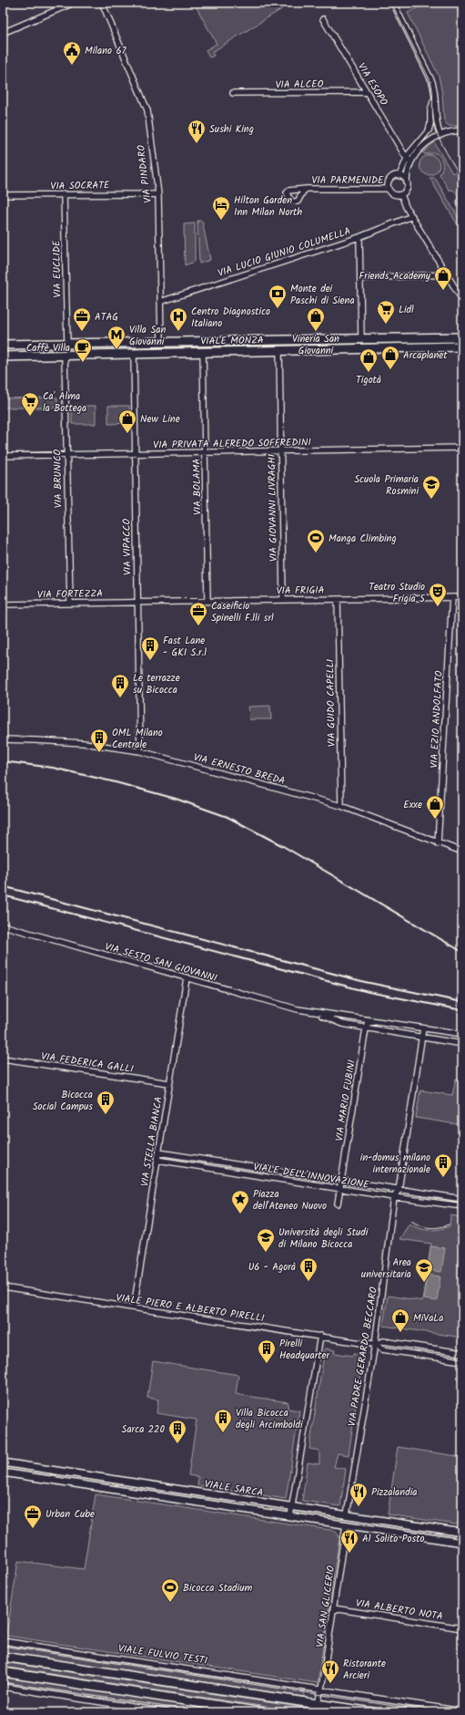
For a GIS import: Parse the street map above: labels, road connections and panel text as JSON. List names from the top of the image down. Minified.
{"streets":{"main road":["VIA PINDARO","VIALE MONZA","VIA VIPACCO"],"street":["VIA ALCEO","VIA ESOPO","VIA PARMENIDE","VIA SOCRATE","VIA LUCIO GIUNIO COLUMELLA","VIA EUCLIDE","VIA PRIVATA ALFREDO SOFFREDINI","VIA BRUNICO","VIA BOLAMA","VIA GIOVANNI LIVRAGHI","VIA FRIGIA","VIA FORTEZZA","VIA GUIDO CAPELLI","VIA EZIO ANDOLFATO","VIA ERNESTO BREDA","VIA SESTO SAN GIOVANNI","VIA FEDERICA GALLI","VIA MARIO FUBINI","VIA STELLA BIANCA","VIALE DELL'INNOVAZIONE","VIALE PIERO E ALBERTO PIRELLI","VIA PADRE GERARDO BECCARO","VIALE SARCA","VIA SAN GLICERIO","VIA ALBERTO NOTA","VIALE FULVIO TESTI"]},"crossings":[["VIA ALCEO","VIA ESOPO"],["VIA PINDARO","VIA SOCRATE"],["VIA PINDARO","VIA LUCIO GIUNIO COLUMELLA"],["VIA PINDARO","VIALE MONZA"],["VIA SOCRATE","VIA EUCLIDE"],["VIA EUCLIDE","VIALE MONZA"],["VIALE MONZA","VIA BRUNICO"],["VIALE MONZA","VIA BOLAMA"],["VIALE MONZA","VIA GIOVANNI LIVRAGHI"],["VIALE MONZA","VIA VIPACCO"],["VIA PRIVATA ALFREDO SOFFREDINI","VIA BRUNICO"],["VIA PRIVATA ALFREDO SOFFREDINI","VIA BOLAMA"],["VIA PRIVATA ALFREDO SOFFREDINI","VIA GIOVANNI LIVRAGHI"],["VIA PRIVATA ALFREDO SOFFREDINI","VIA VIPACCO"],["VIA BRUNICO","VIA FORTEZZA"],["VIA BOLAMA","VIA FRIGIA"],["VIA GIOVANNI LIVRAGHI","VIA FRIGIA"],["VIA VIPACCO","VIA FRIGIA"],["VIA VIPACCO","VIA FORTEZZA"],["VIA VIPACCO","VIA ERNESTO BREDA"],["VIA FRIGIA","VIA FORTEZZA"],["VIA FRIGIA","VIA GUIDO CAPELLI"],["VIA FRIGIA","VIA EZIO ANDOLFATO"],["VIA GUIDO CAPELLI","VIA ERNESTO BREDA"],["VIA EZIO ANDOLFATO","VIA ERNESTO BREDA"],["VIA SESTO SAN GIOVANNI","VIA MARIO FUBINI"],["VIA SESTO SAN GIOVANNI","VIA STELLA BIANCA"],["VIA SESTO SAN GIOVANNI","VIA PADRE GERARDO BECCARO"],["VIA FEDERICA GALLI","VIA STELLA BIANCA"],["VIA MARIO FUBINI","VIALE DELL'INNOVAZIONE"],["VIA STELLA BIANCA","VIALE DELL'INNOVAZIONE"],["VIA STELLA BIANCA","VIALE PIERO E ALBERTO PIRELLI"],["VIALE DELL'INNOVAZIONE","VIA PADRE GERARDO BECCARO"],["VIALE PIERO E ALBERTO PIRELLI","VIA PADRE GERARDO BECCARO"],["VIA PADRE GERARDO BECCARO","VIALE SARCA"],["VIALE SARCA","VIA SAN GLICERIO"],["VIA SAN GLICERIO","VIA ALBERTO NOTA"],["VIA SAN GLICERIO","VIALE FULVIO TESTI"]],"places":{"public building":["Milano 67"],"restaurant":["Sushi King","Pizzalandia","Al Solito Posto","Ristorante Arcieri"],"hotel":["Hilton Garden Inn Milan North"],"shop":["Friends Academy","Vineria San Giovanni","Arcaplanet","Tigotà","New Line","Exxe","MiVaLa"],"bank":["Monte dei Paschi di Siena"],"supermarket":["Lidl","Ca' Alma la Bottega"],"office":["ATAG","Caseificio Spinelli F.lli srl","Urban Cube"],"hospital":["Centro Diagnostico Italiano"],"metro station":["Villa San Giovanni"],"cafe":["Caffè Villa"],"school or university":["Scuola Primaria Rosmini","Università degli Studi di Milano Bicocca","Area universitaria"],"sports":["Manga Climbing","Bicocca Stadium"],"theatre":["Teatro Studio Frigia 5"],"building":["Fast Lane - GKI S.r.l","Le terrazze su Bicocca","OML Milano Centrale","Bicocca Social Campus","in-domus milano internazionale","U6 - Agorà","Pirelli Headquarter","Villa Bicocca degli Arcimboldi","Sarca 220"],"place":["Piazza dell'Ateneo Nuovo"]}}
